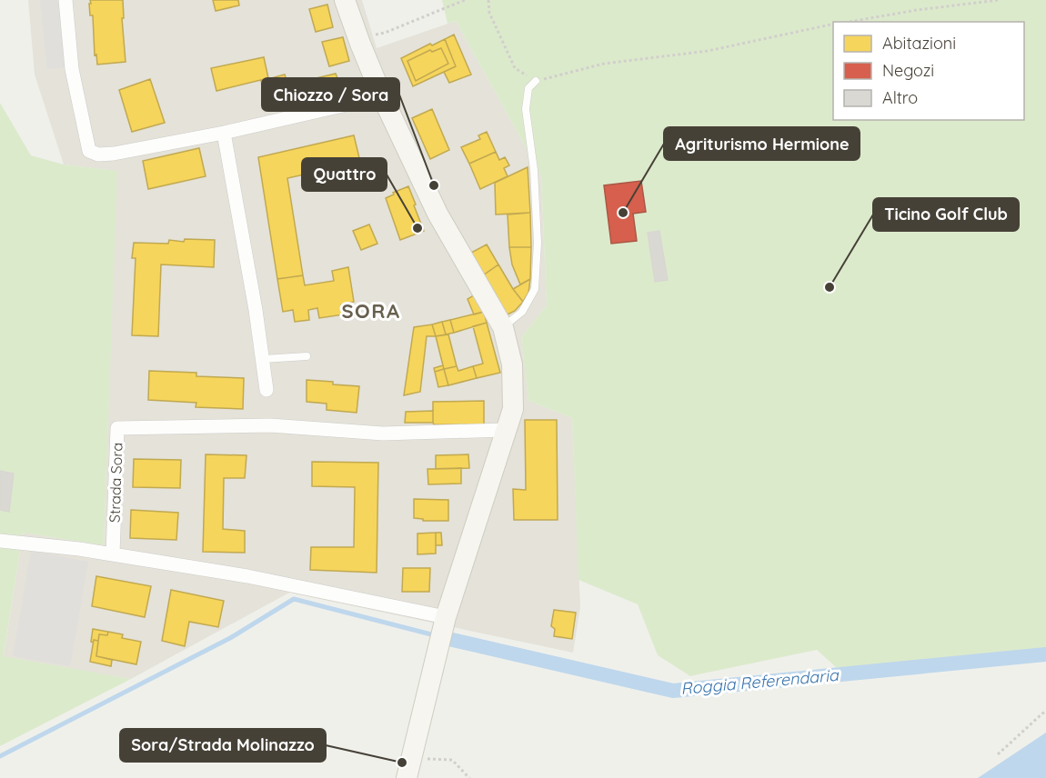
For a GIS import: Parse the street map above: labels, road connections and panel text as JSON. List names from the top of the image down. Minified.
{"streets":{"street":["Strada Sora"]},"districts":["SORA"],"water":["Roggia Referendaria"],"places":["Chiozzo / Sora","Agriturismo Hermione","Quattro","Ticino Golf Club","Sora/Strada Molinazzo"],"legend":["Abitazioni","Negozi","Altro"]}
